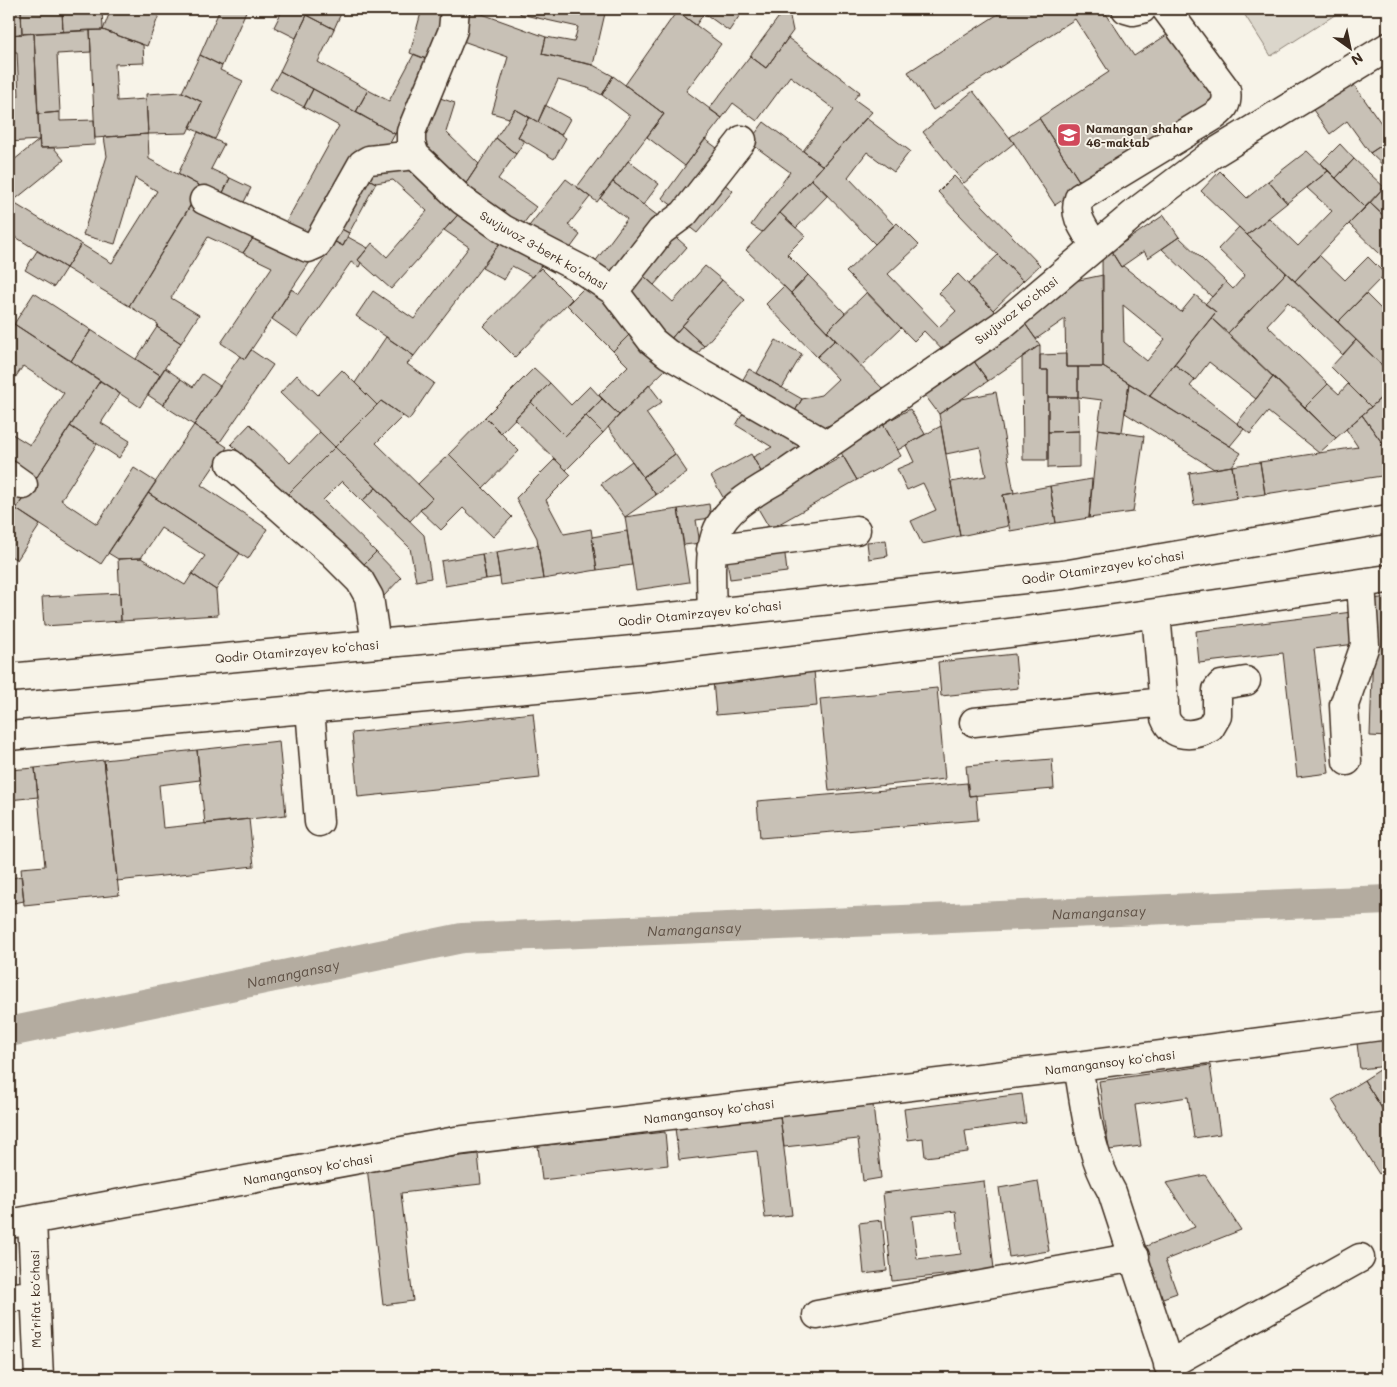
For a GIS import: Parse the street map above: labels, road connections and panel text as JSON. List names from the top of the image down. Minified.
{"streets":{"street":["Suvjuvoz 3-berk koʻchasi","Suvjuvoz koʻchasi","Qodir Otamirzayev koʻchasi","Namangansoy koʻchasi","Maʻrifat koʻchasi"]},"crossings":[["Suvjuvoz 3-berk koʻchasi","Suvjuvoz koʻchasi"],["Suvjuvoz koʻchasi","Qodir Otamirzayev koʻchasi"],["Namangansoy koʻchasi","Maʻrifat koʻchasi"]],"water":["Namangansay"],"places":{"school or university":["Namangan shahar 46-maktab"]},"north":"bottom right"}
